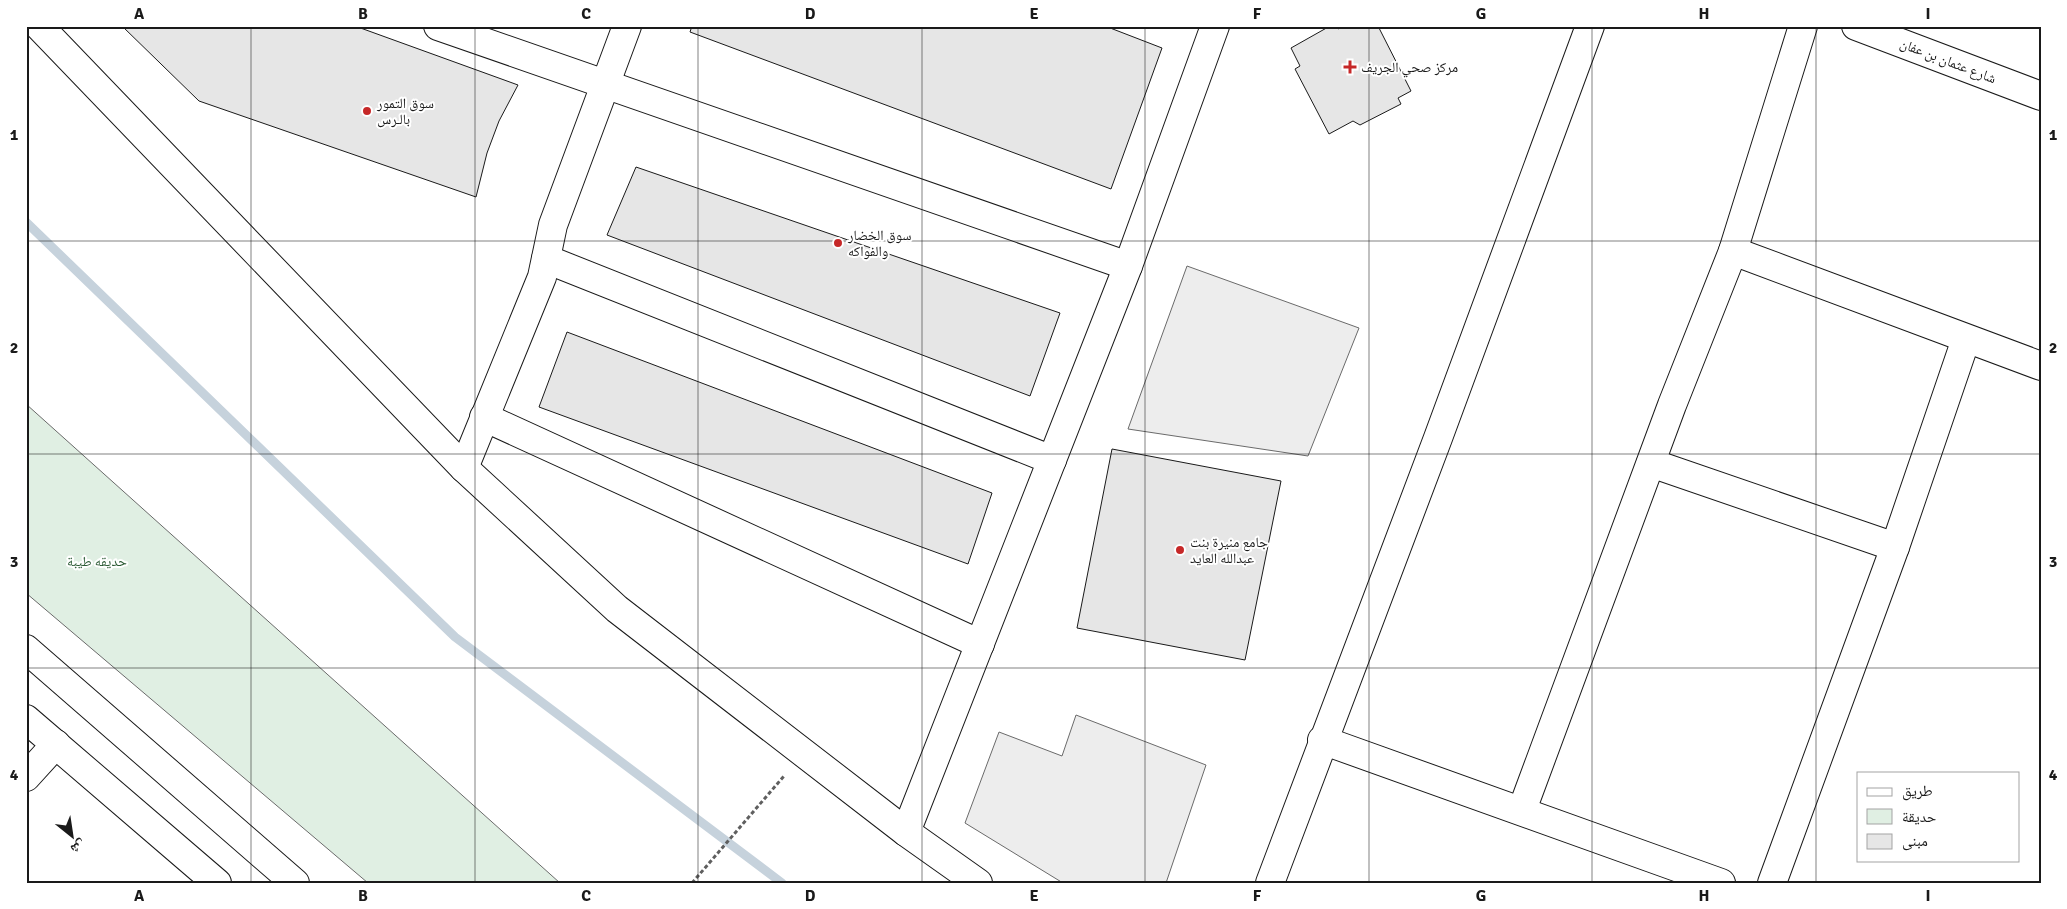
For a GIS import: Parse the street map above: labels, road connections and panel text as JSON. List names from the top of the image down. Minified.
{"streets":{"street":["شارع عثمان بن عفان"]},"parks":["حديقه طيبة"],"places":{"health":["مركز صحي الجريف"],"other":["سوق التمور بالـرس","سوق الخضار والفواكه","جامع منيرة بنت عبدالله العايد"]},"legend":["طريق","حديقة","مبنى"],"north":"bottom right","grid":{"columns":["A","B","C","D","E","F","G","H","I"],"rows":["1","2","3","4"]}}
